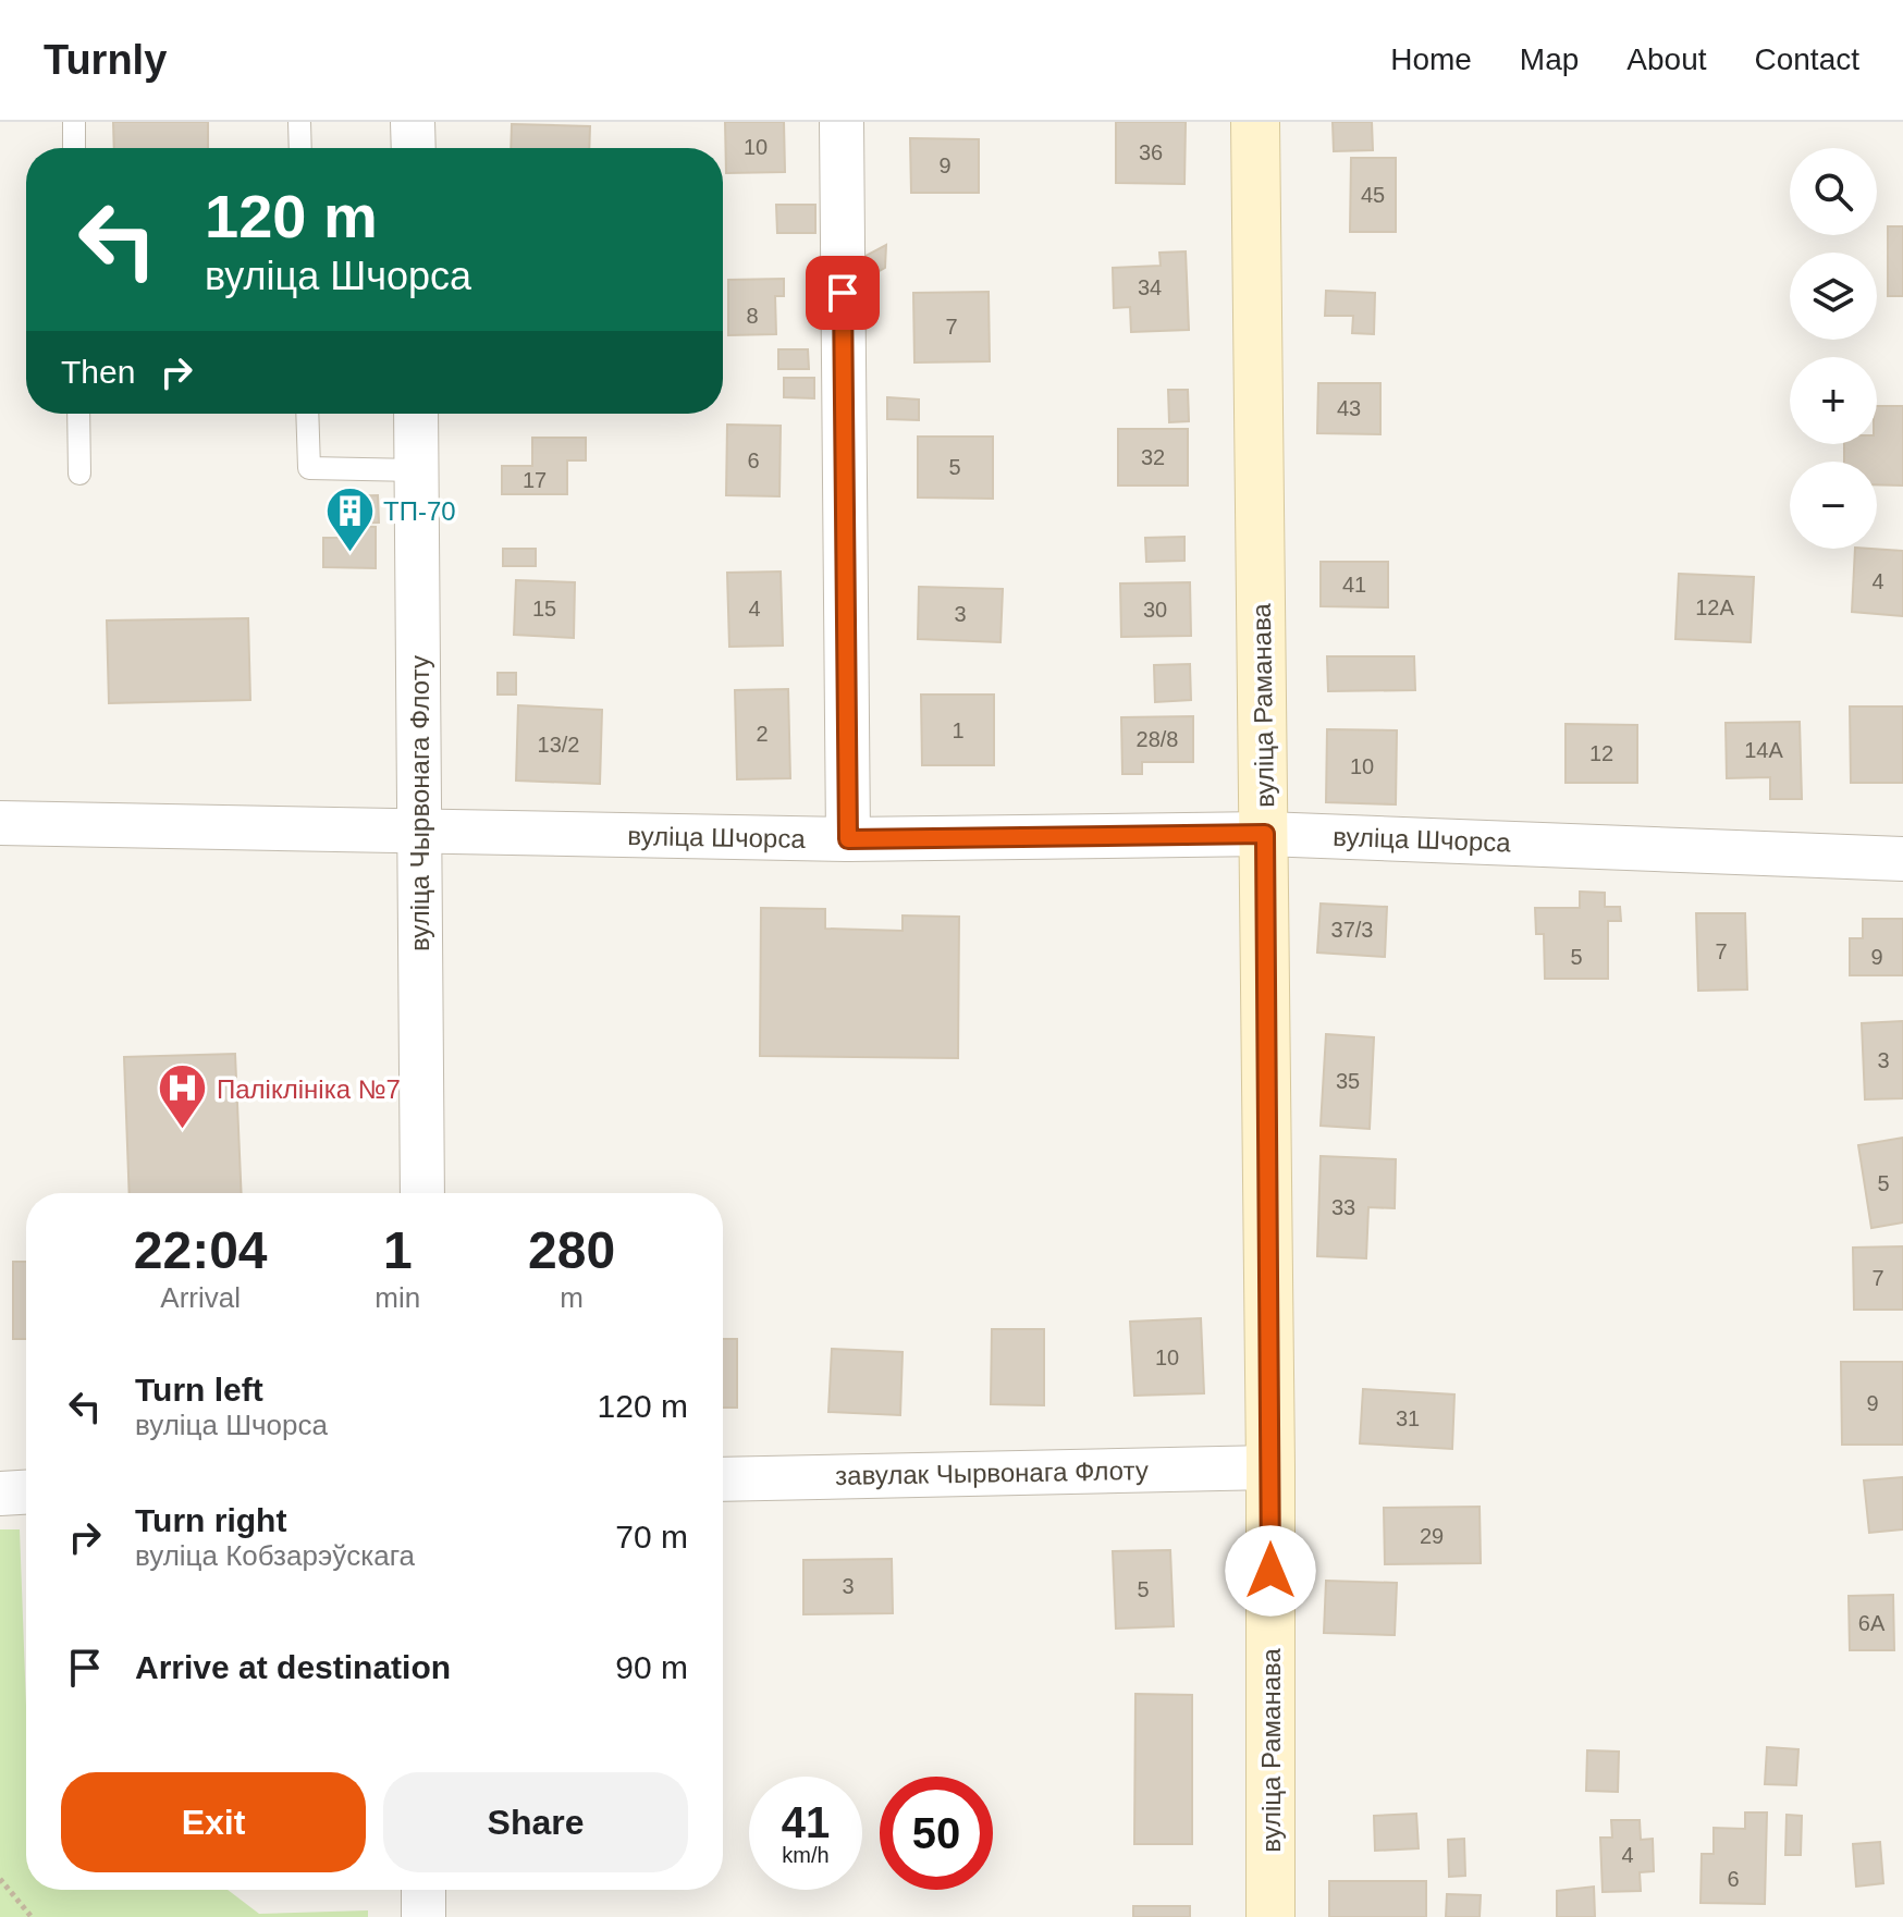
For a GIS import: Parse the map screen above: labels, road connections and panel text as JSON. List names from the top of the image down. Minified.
{"streets":{"main road":["вуліца Раманава"],"street":["вуліца Чырвонага Флоту","вуліца Шчорса","завулак Чырвонага Флоту"]},"crossings":[["вуліца Раманава","вуліца Шчорса"],["вуліца Раманава","завулак Чырвонага Флоту"],["вуліца Чырвонага Флоту","вуліца Шчорса"]],"places":{"building":["ТП-70"],"hospital":["Паліклініка №7"]},"house_numbers":["10","36","9","45","34","8","7","43","32","6","5","17","4","41","12А","15","4","30","3","1","2","28/8","13/2","14А","12","10","37/3","7","5","9","3","35","5","33","7","10","9","31","29","3","5","6А","4","6"],"page":{"header":"Turnly","nav":["Home","Map","About","Contact"],"map_buttons":["+","−"],"turn":["120 m","вуліца Шчорса"],"then":"Then","eta":["22:04","Arrival","1","min","280","m"],"list":[{"name":"Turn left","note":"вуліца Шчорса","value":"120 m"},{"name":"Turn right","note":"вуліца Кобзарэўскага","value":"70 m"},{"name":"Arrive at destination","value":"90 m"}],"buttons":["Exit","Share"],"speed":"41 km/h","limit":"50"}}
